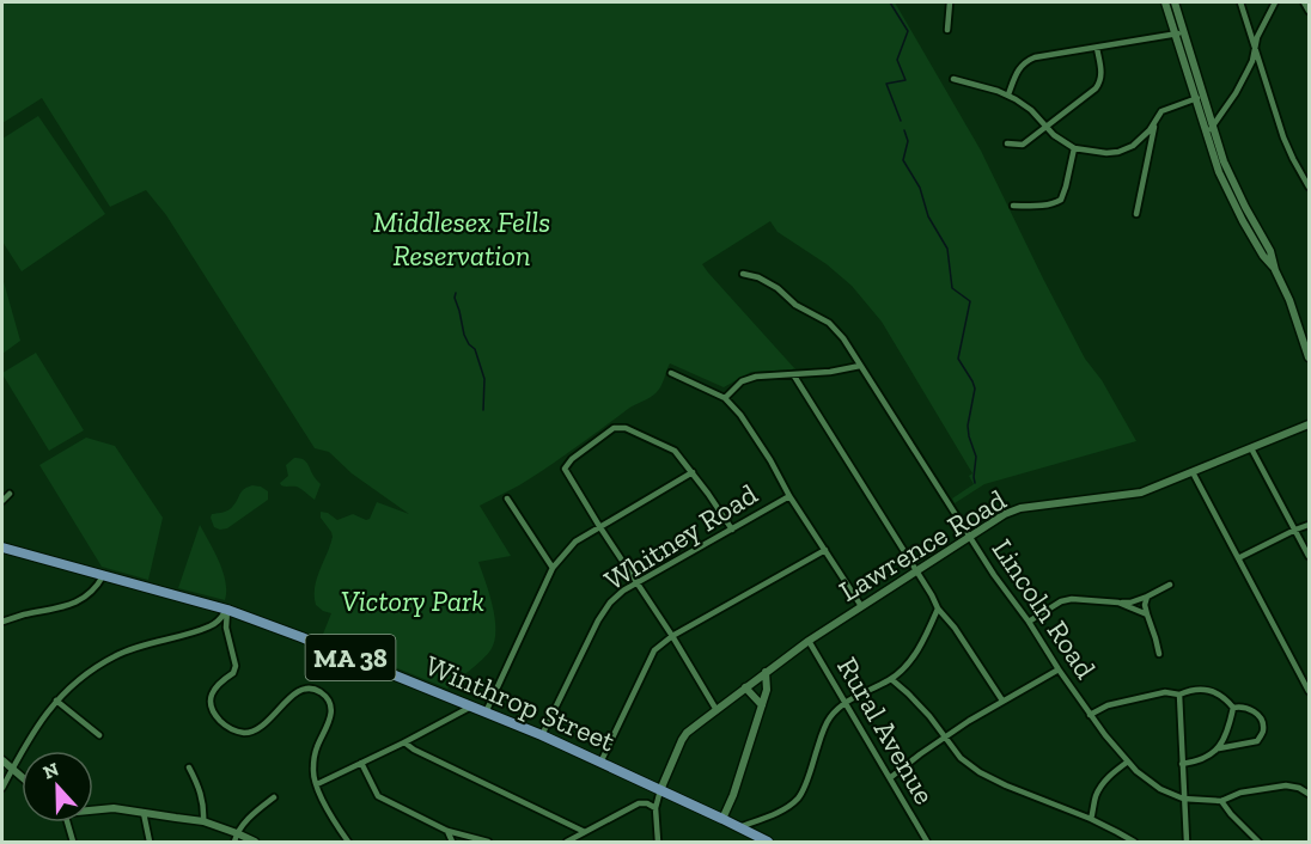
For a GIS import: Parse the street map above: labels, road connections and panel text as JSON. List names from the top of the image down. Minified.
{"streets":{"main road":["MA 38","Winthrop Street"],"street":["Whitney Road","Lawrence Road","Lincoln Road","Rural Avenue"]},"crossings":[["Whitney Road","Winthrop Street"],["Lawrence Road","Lincoln Road"],["Lawrence Road","Winthrop Street"],["Lawrence Road","Rural Avenue"]],"parks":["Middlesex Fells Reservation","Victory Park"],"north":"top"}
